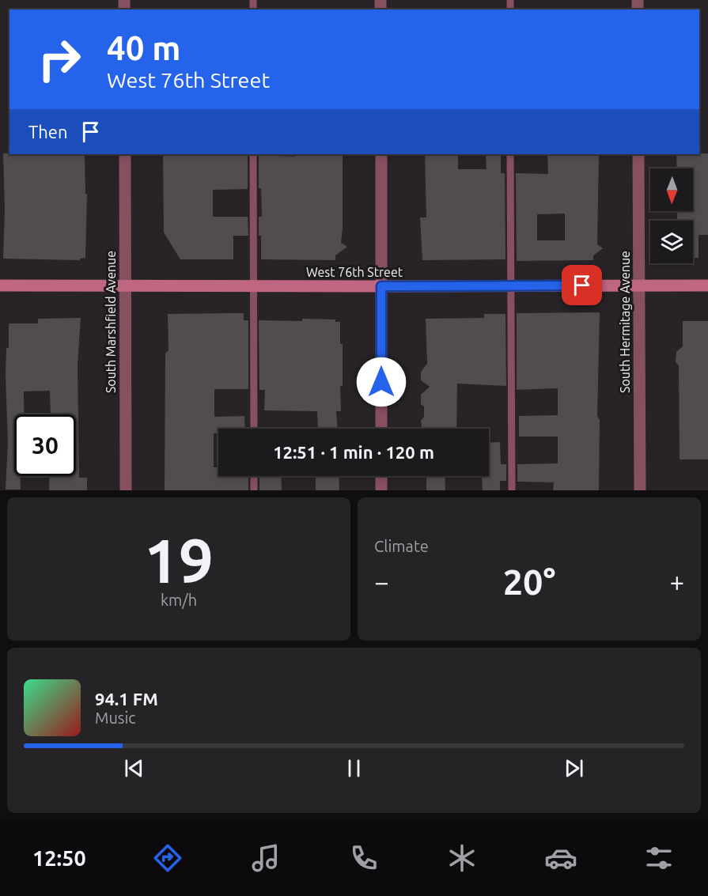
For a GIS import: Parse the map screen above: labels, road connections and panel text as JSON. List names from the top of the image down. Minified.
{"streets":{"street":["West 76th Street","South Marshfield Avenue","South Hermitage Avenue"]},"crossings":[["West 76th Street","South Marshfield Avenue"],["West 76th Street","South Hermitage Avenue"]],"north":"bottom","page":{"turn":["40 m","West 76th Street"],"then":"Then","limit":"30","trip":"12:51 · 1 min · 120 m","tile":[["19","km/h"],"Climate"],"heat":["−","20°","+"],"song":["94.1 FM","Music"],"tabs":"12:50"}}
